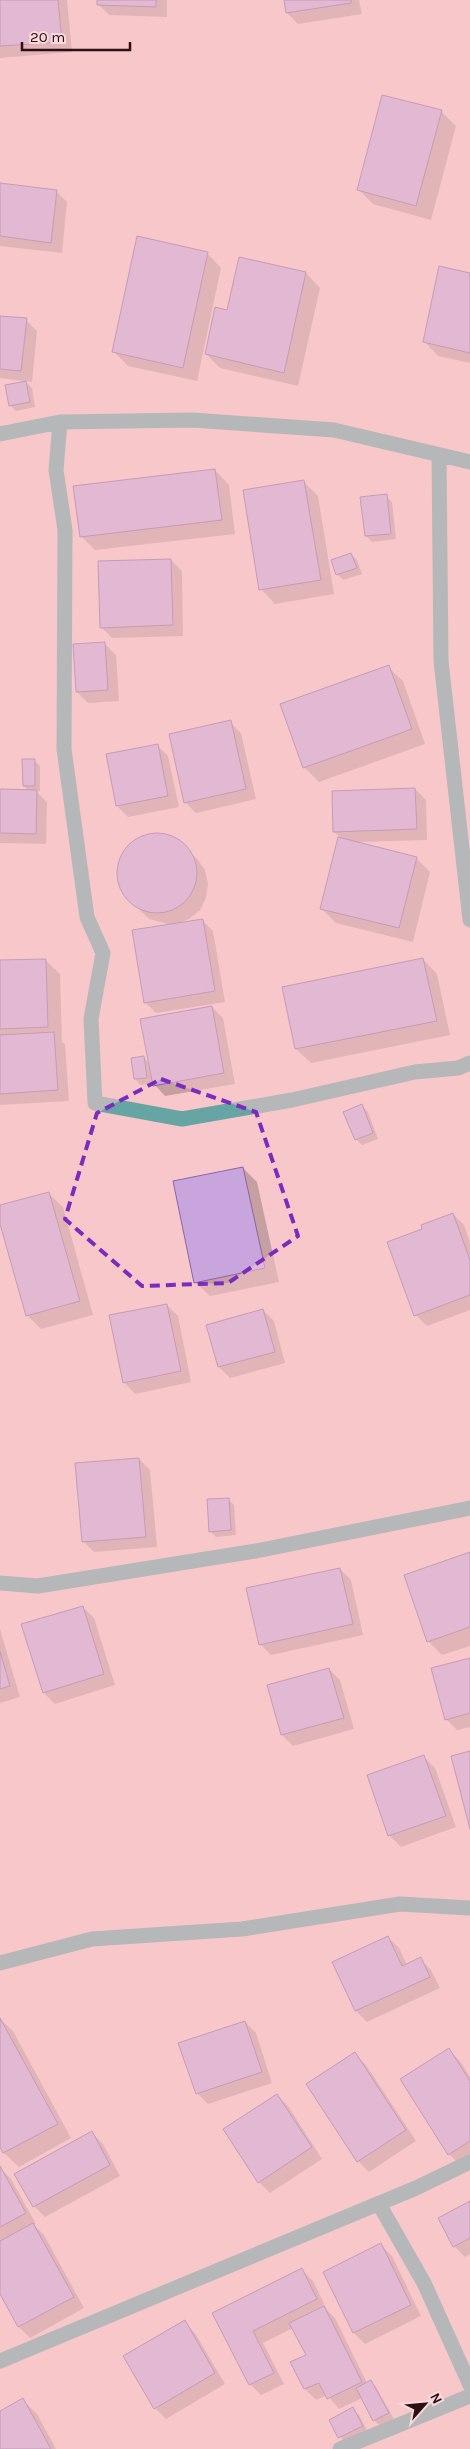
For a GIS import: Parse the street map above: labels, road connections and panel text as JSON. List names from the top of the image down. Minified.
{"scale_bar":"20 m","north":"top right"}
